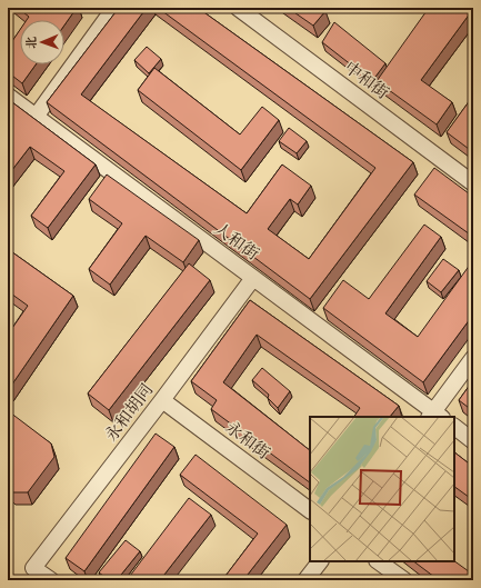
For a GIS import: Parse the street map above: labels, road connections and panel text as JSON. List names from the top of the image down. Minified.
{"streets":{"street":["中和街","人和街","永和胡同","永和街"]},"crossings":[["人和街","永和胡同"],["永和胡同","永和街"]],"north":"left"}
